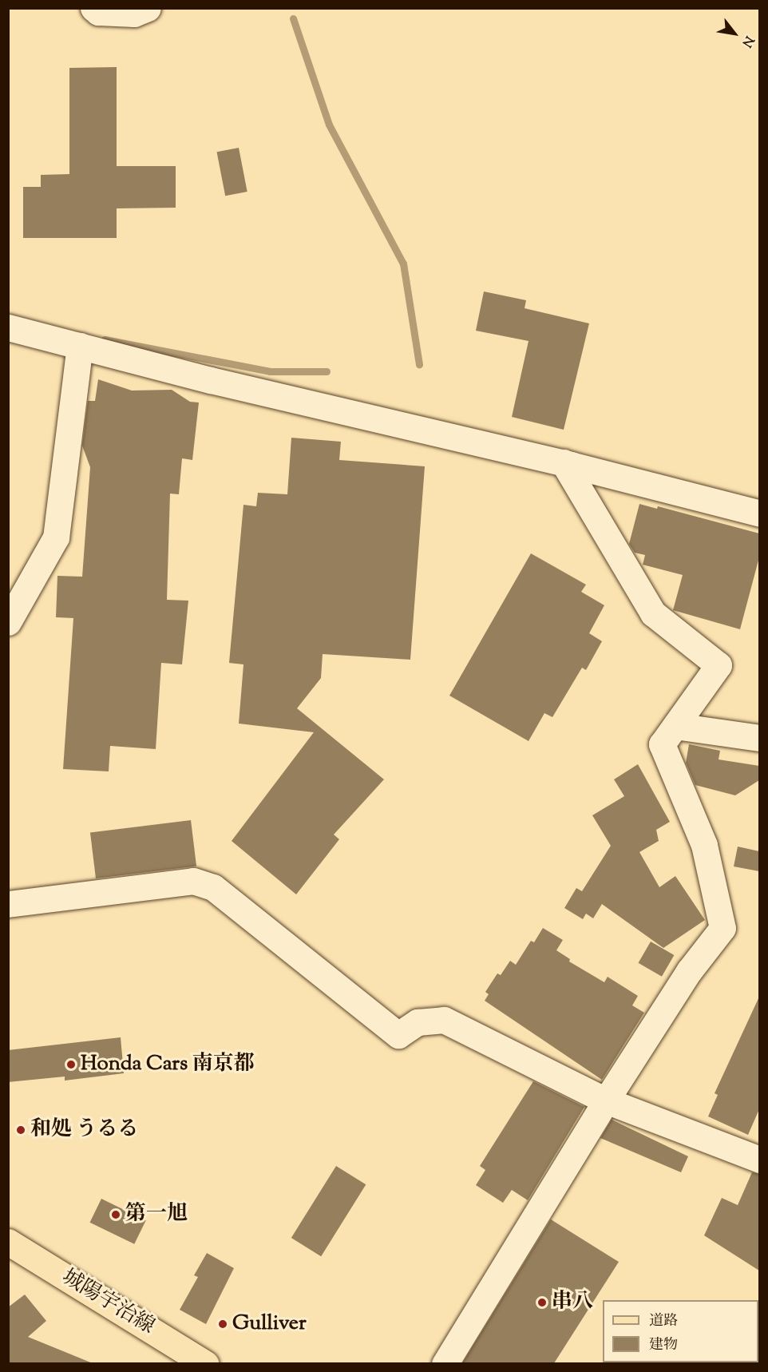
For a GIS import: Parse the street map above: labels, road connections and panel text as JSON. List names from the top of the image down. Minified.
{"streets":{"main road":["城陽宇治線"]},"places":["Honda Cars 南京都","和処 うるる","第一旭","串八","Gulliver"],"legend":["道路","建物"],"north":"bottom right"}
